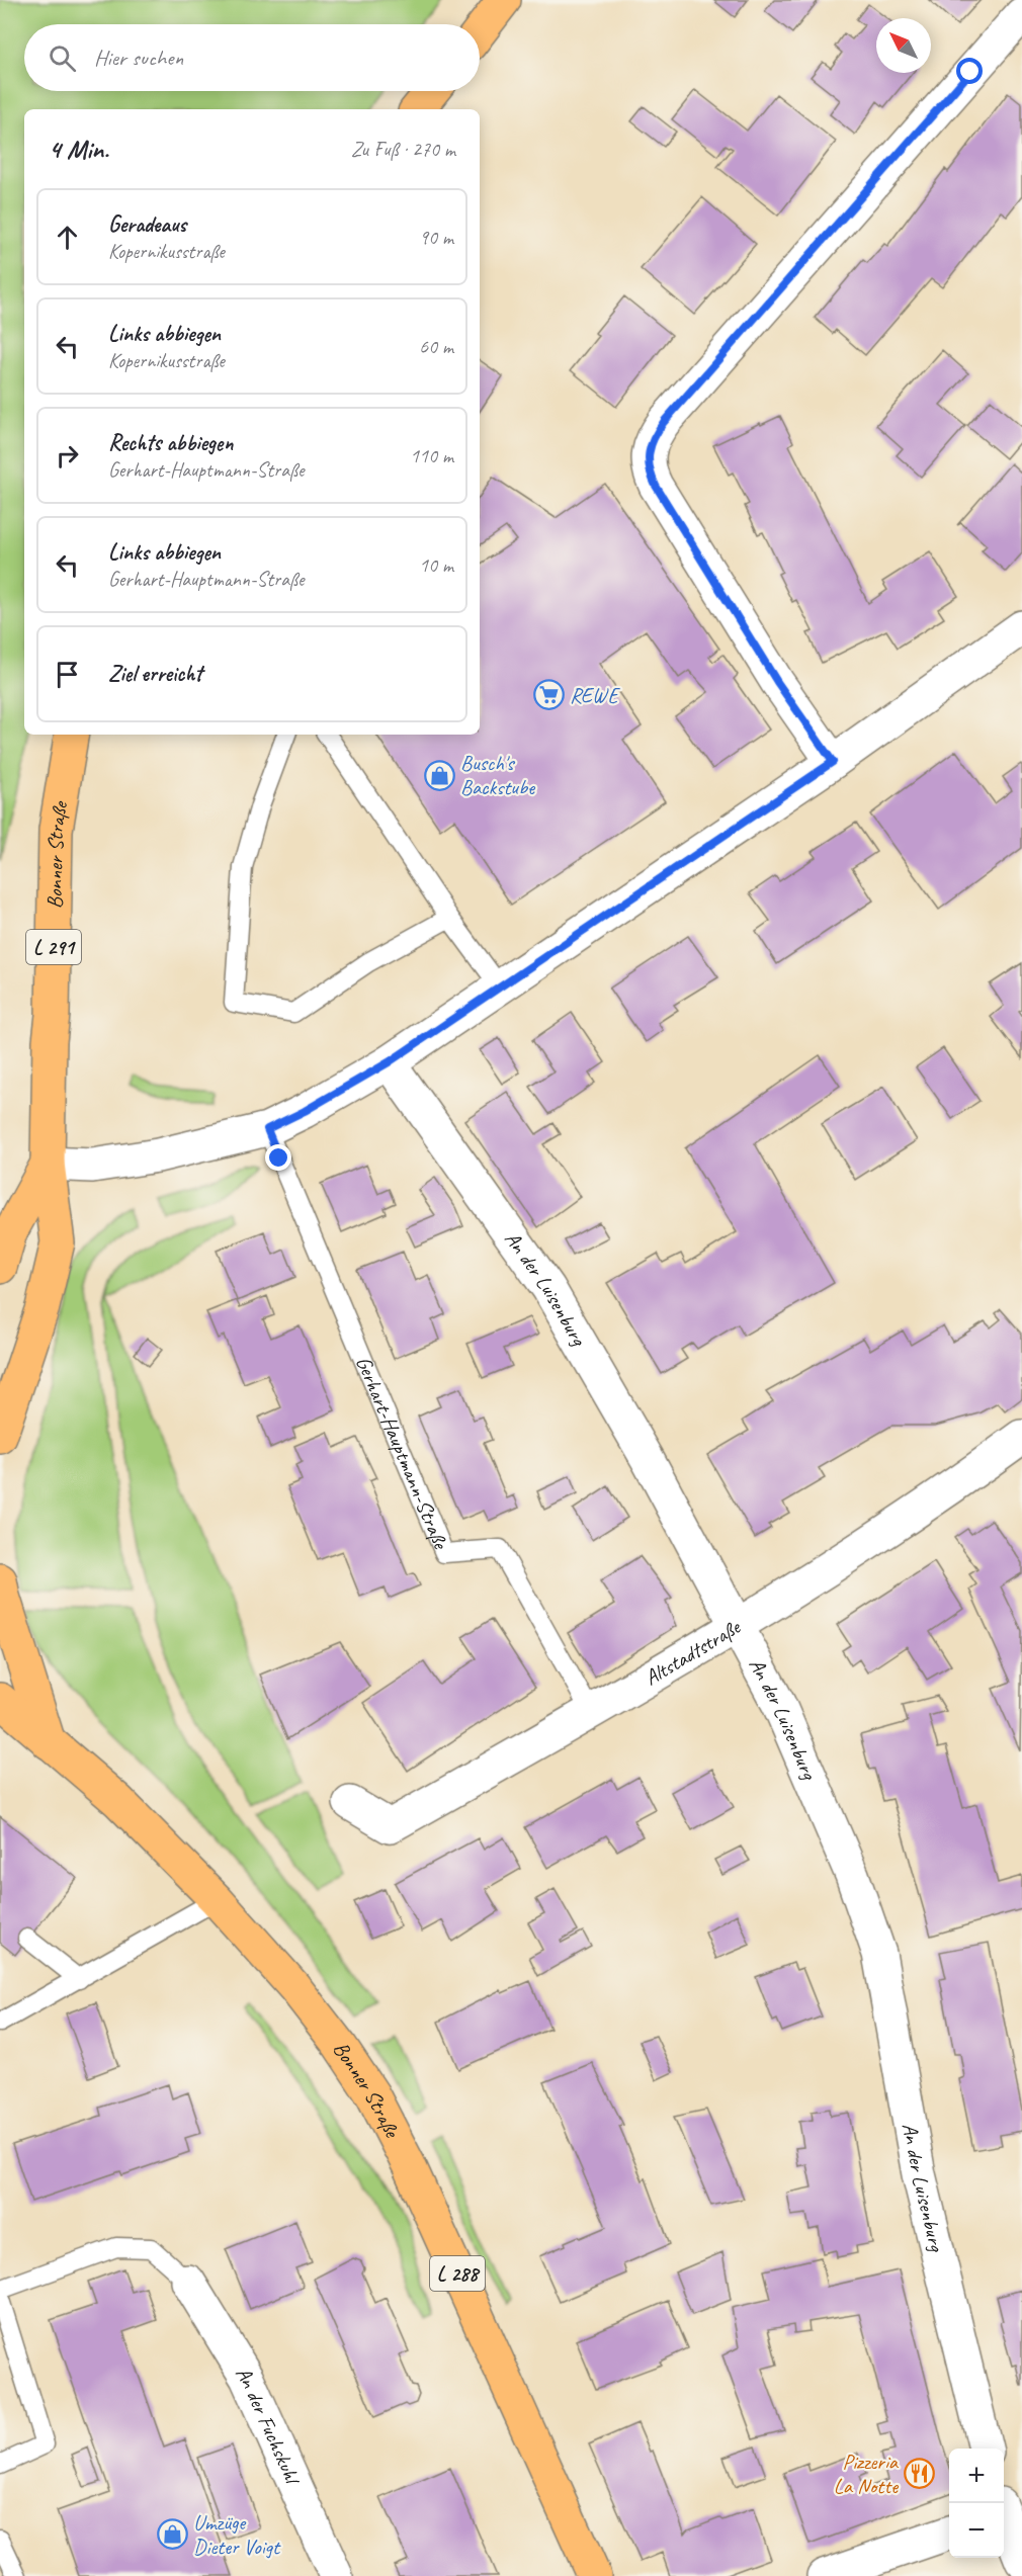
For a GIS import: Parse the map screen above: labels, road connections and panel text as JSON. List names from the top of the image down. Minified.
{"streets":{"main road":["Bonner Straße","L 291","L 288"],"street":["An der Luisenburg","Altstadtstraße","An der Fuchskuhl"],"lane":["Gerhart-Hauptmann-Straße"]},"crossings":[["An der Luisenburg","Altstadtstraße"],["Gerhart-Hauptmann-Straße","Altstadtstraße"]],"places":{"supermarket":["REWE"],"shop":["Busch's Backstube","Umzüge Dieter Voigt"],"restaurant":["Pizzeria La Notte"]},"north":"top left","page":{"search":"Hier suchen","heading":["4 Min.","Zu Fuß · 270 m"],"list":[["Geradeaus","Kopernikusstraße","90 m"],["Links abbiegen","Kopernikusstraße","60 m"],["Rechts abbiegen","Gerhart-Hauptmann-Straße","110 m"],["Links abbiegen","Gerhart-Hauptmann-Straße","10 m"],"Ziel erreicht"],"map_buttons":["+","−"]}}
